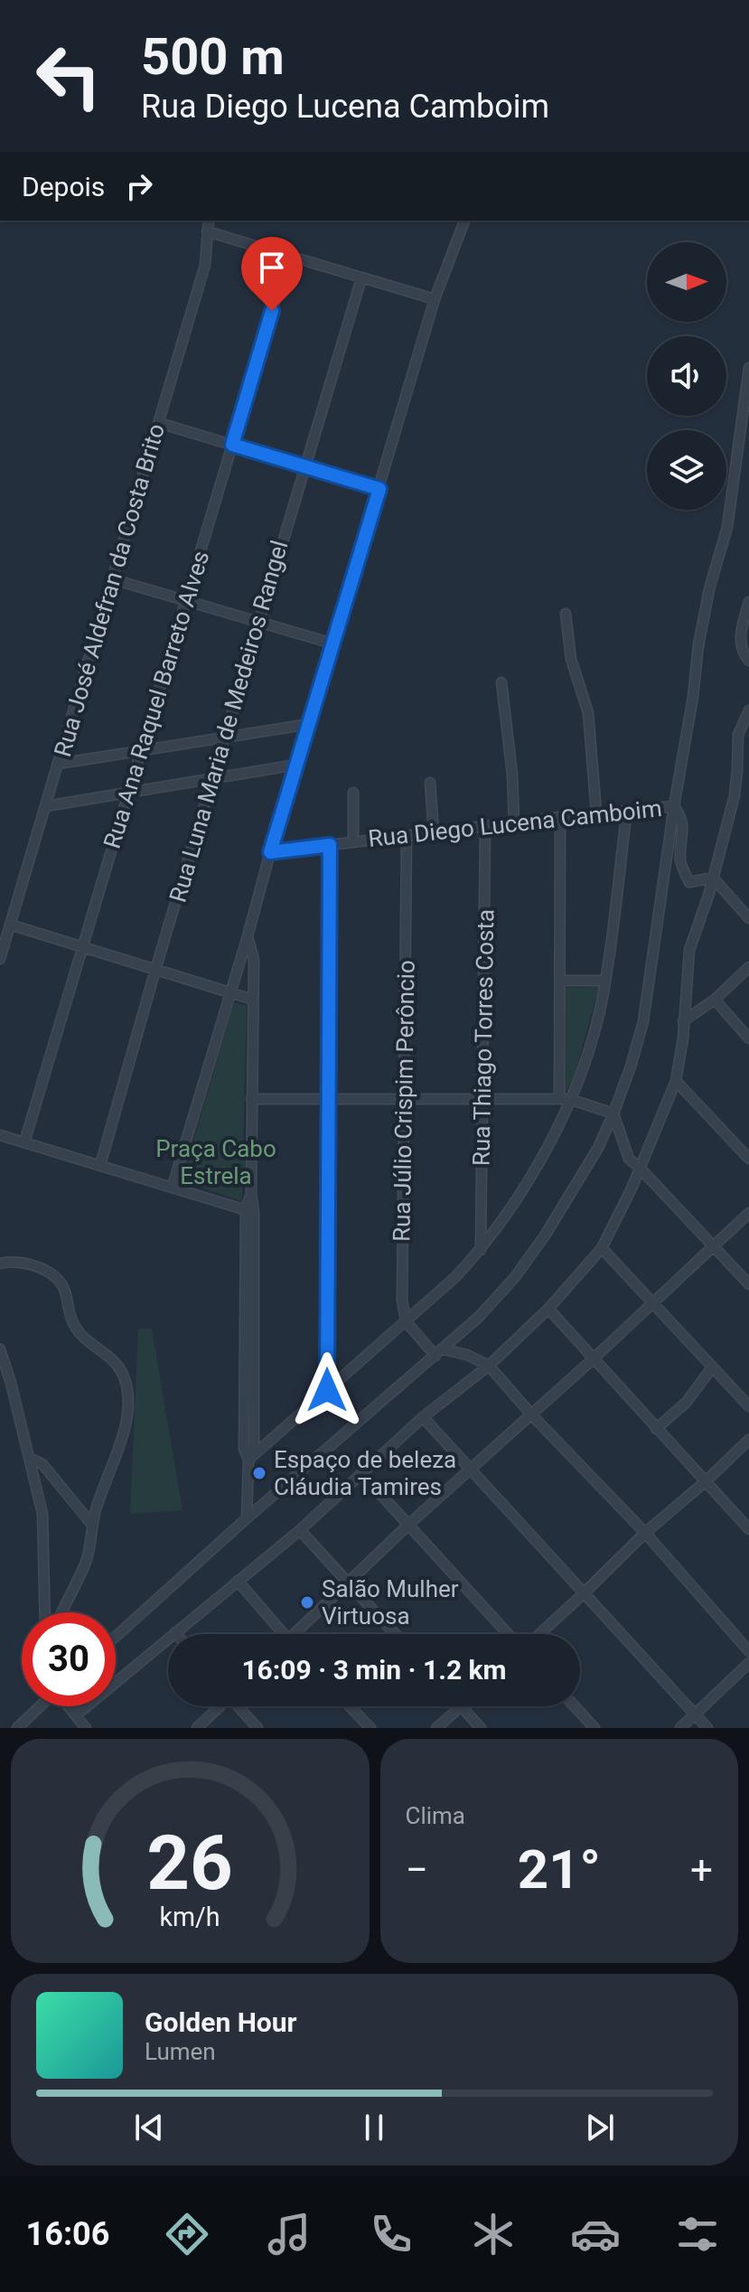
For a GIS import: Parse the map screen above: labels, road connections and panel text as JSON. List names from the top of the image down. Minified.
{"streets":{"street":["Rua José Aldefran da Costa Brito","Rua Ana Raquel Barreto Alves","Rua Luna Maria de Medeiros Rangel","Rua Diego Lucena Camboim","Rua Thiago Torres Costa","Rua Júlio Crispim Perôncio"]},"crossings":[["Rua Diego Lucena Camboim","Rua Thiago Torres Costa"],["Rua Diego Lucena Camboim","Rua Júlio Crispim Perôncio"]],"parks":["Praça Cabo Estrela"],"places":["Espaço de beleza Cláudia Tamires","Salão Mulher Virtuosa"],"north":"right","page":{"turn":["500 m","Rua Diego Lucena Camboim"],"then":"Depois","limit":"30","trip":"16:09 · 3 min · 1.2 km","tile":"Clima","heat":["−","21°","+"],"song":["Golden Hour","Lumen"],"tabs":"16:06","gauge":["26","km/h"]}}
